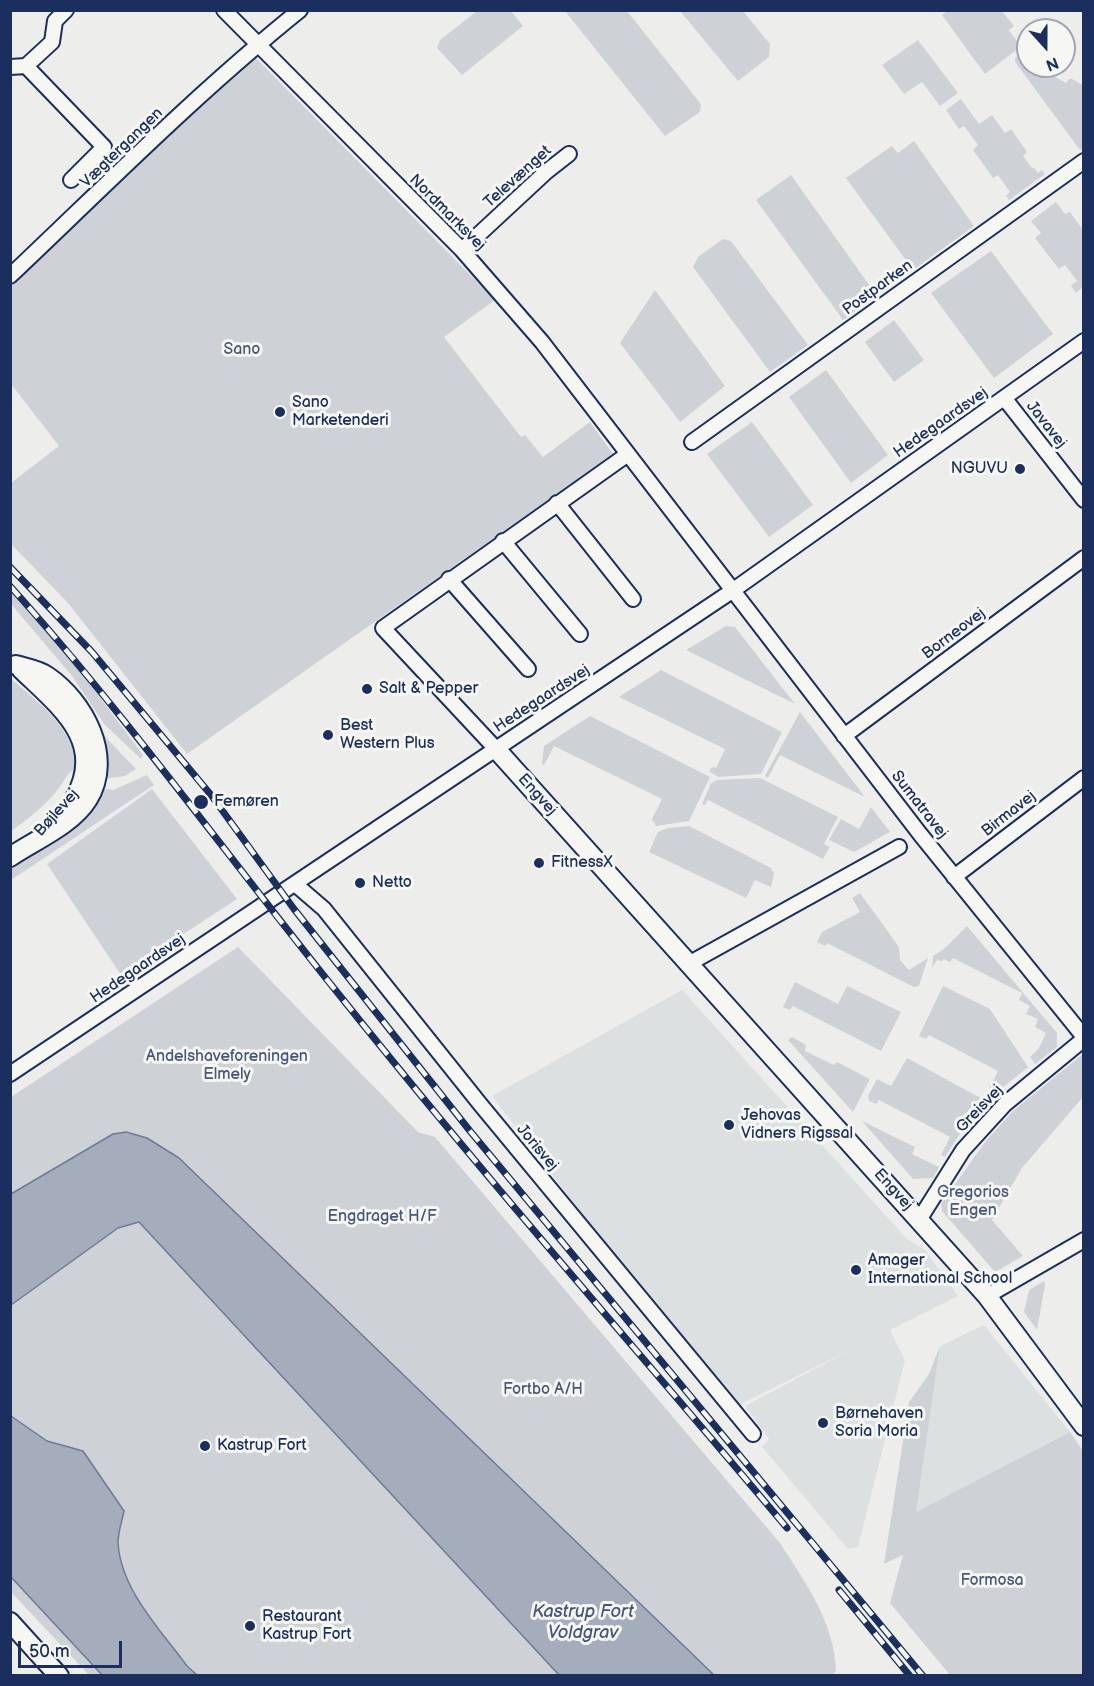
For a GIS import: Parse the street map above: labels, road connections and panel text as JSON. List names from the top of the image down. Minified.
{"streets":{"street":["Vægtergangen","Televænget","Nordmarksvej","Postparken","Hedegaardsvej","Javavej","Borneovej","Engvej","Sumatravej","Bøjlevej","Birmavej","Greisvej","Jorisvej"]},"crossings":[["Vægtergangen","Nordmarksvej"],["Televænget","Nordmarksvej"],["Nordmarksvej","Hedegaardsvej"],["Nordmarksvej","Sumatravej"],["Hedegaardsvej","Javavej"],["Hedegaardsvej","Engvej"],["Hedegaardsvej","Sumatravej"],["Hedegaardsvej","Jorisvej"],["Borneovej","Sumatravej"],["Engvej","Greisvej"],["Sumatravej","Birmavej"],["Sumatravej","Greisvej"]],"water":["Kastrup Fort Voldgrav"],"parks":["Sano","Andelshaveforeningen Elmely","Gregorios Engen","Engdraget H/F","Fortbo A/H","Formosa"],"places":["Sano Marketenderi","NGUVU","Salt & Pepper","Best Western Plus","Femøren","FitnessX","Netto","Jehovas Vidners Rigssal","Amager International School","Børnehaven Soria Moria","Kastrup Fort","Restaurant Kastrup Fort"],"scale_bar":"50 m","north":"bottom"}
